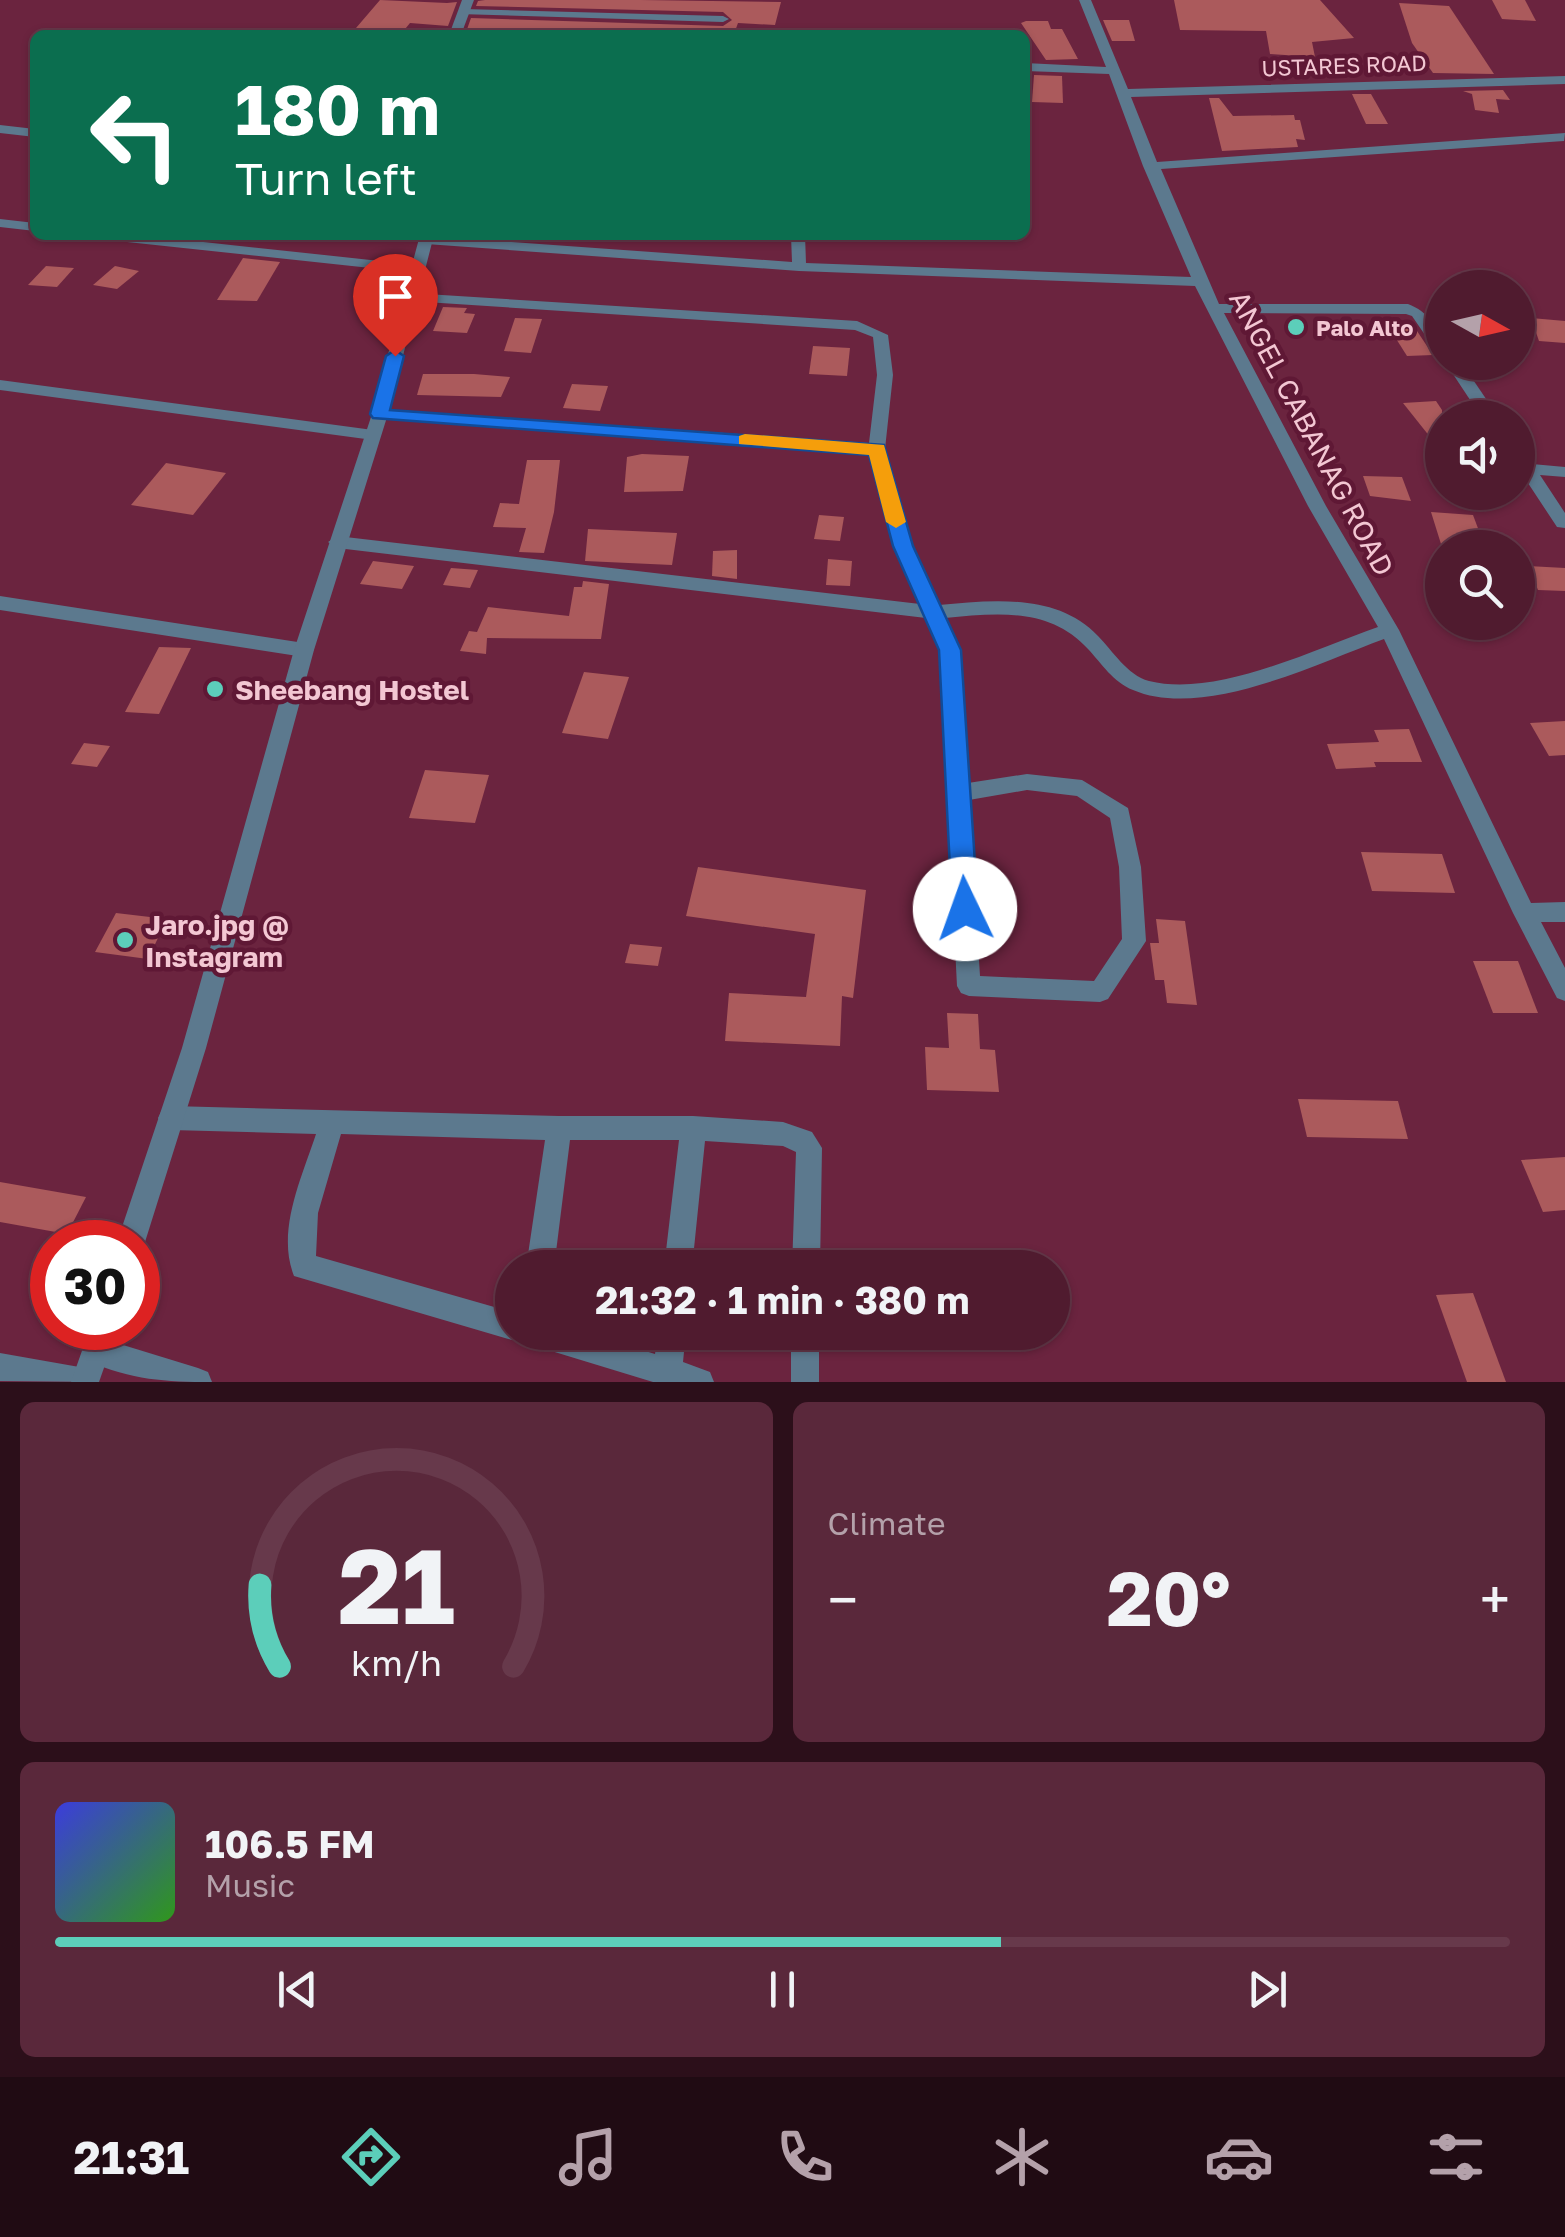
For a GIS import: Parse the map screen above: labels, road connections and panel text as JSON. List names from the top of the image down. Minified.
{"streets":{"street":["USTARES ROAD","ANGEL CABANAG ROAD"]},"crossings":[["USTARES ROAD","ANGEL CABANAG ROAD"]],"places":["Palo Alto","Sheebang Hostel","Jaro.jpg @ Instagram"],"north":"right","page":{"turn":["180 m","Turn left"],"limit":"30","trip":"21:32 · 1 min · 380 m","tile":"Climate","heat":["−","20°","+"],"song":["106.5 FM","Music"],"tabs":"21:31","gauge":["21","km/h"]}}
